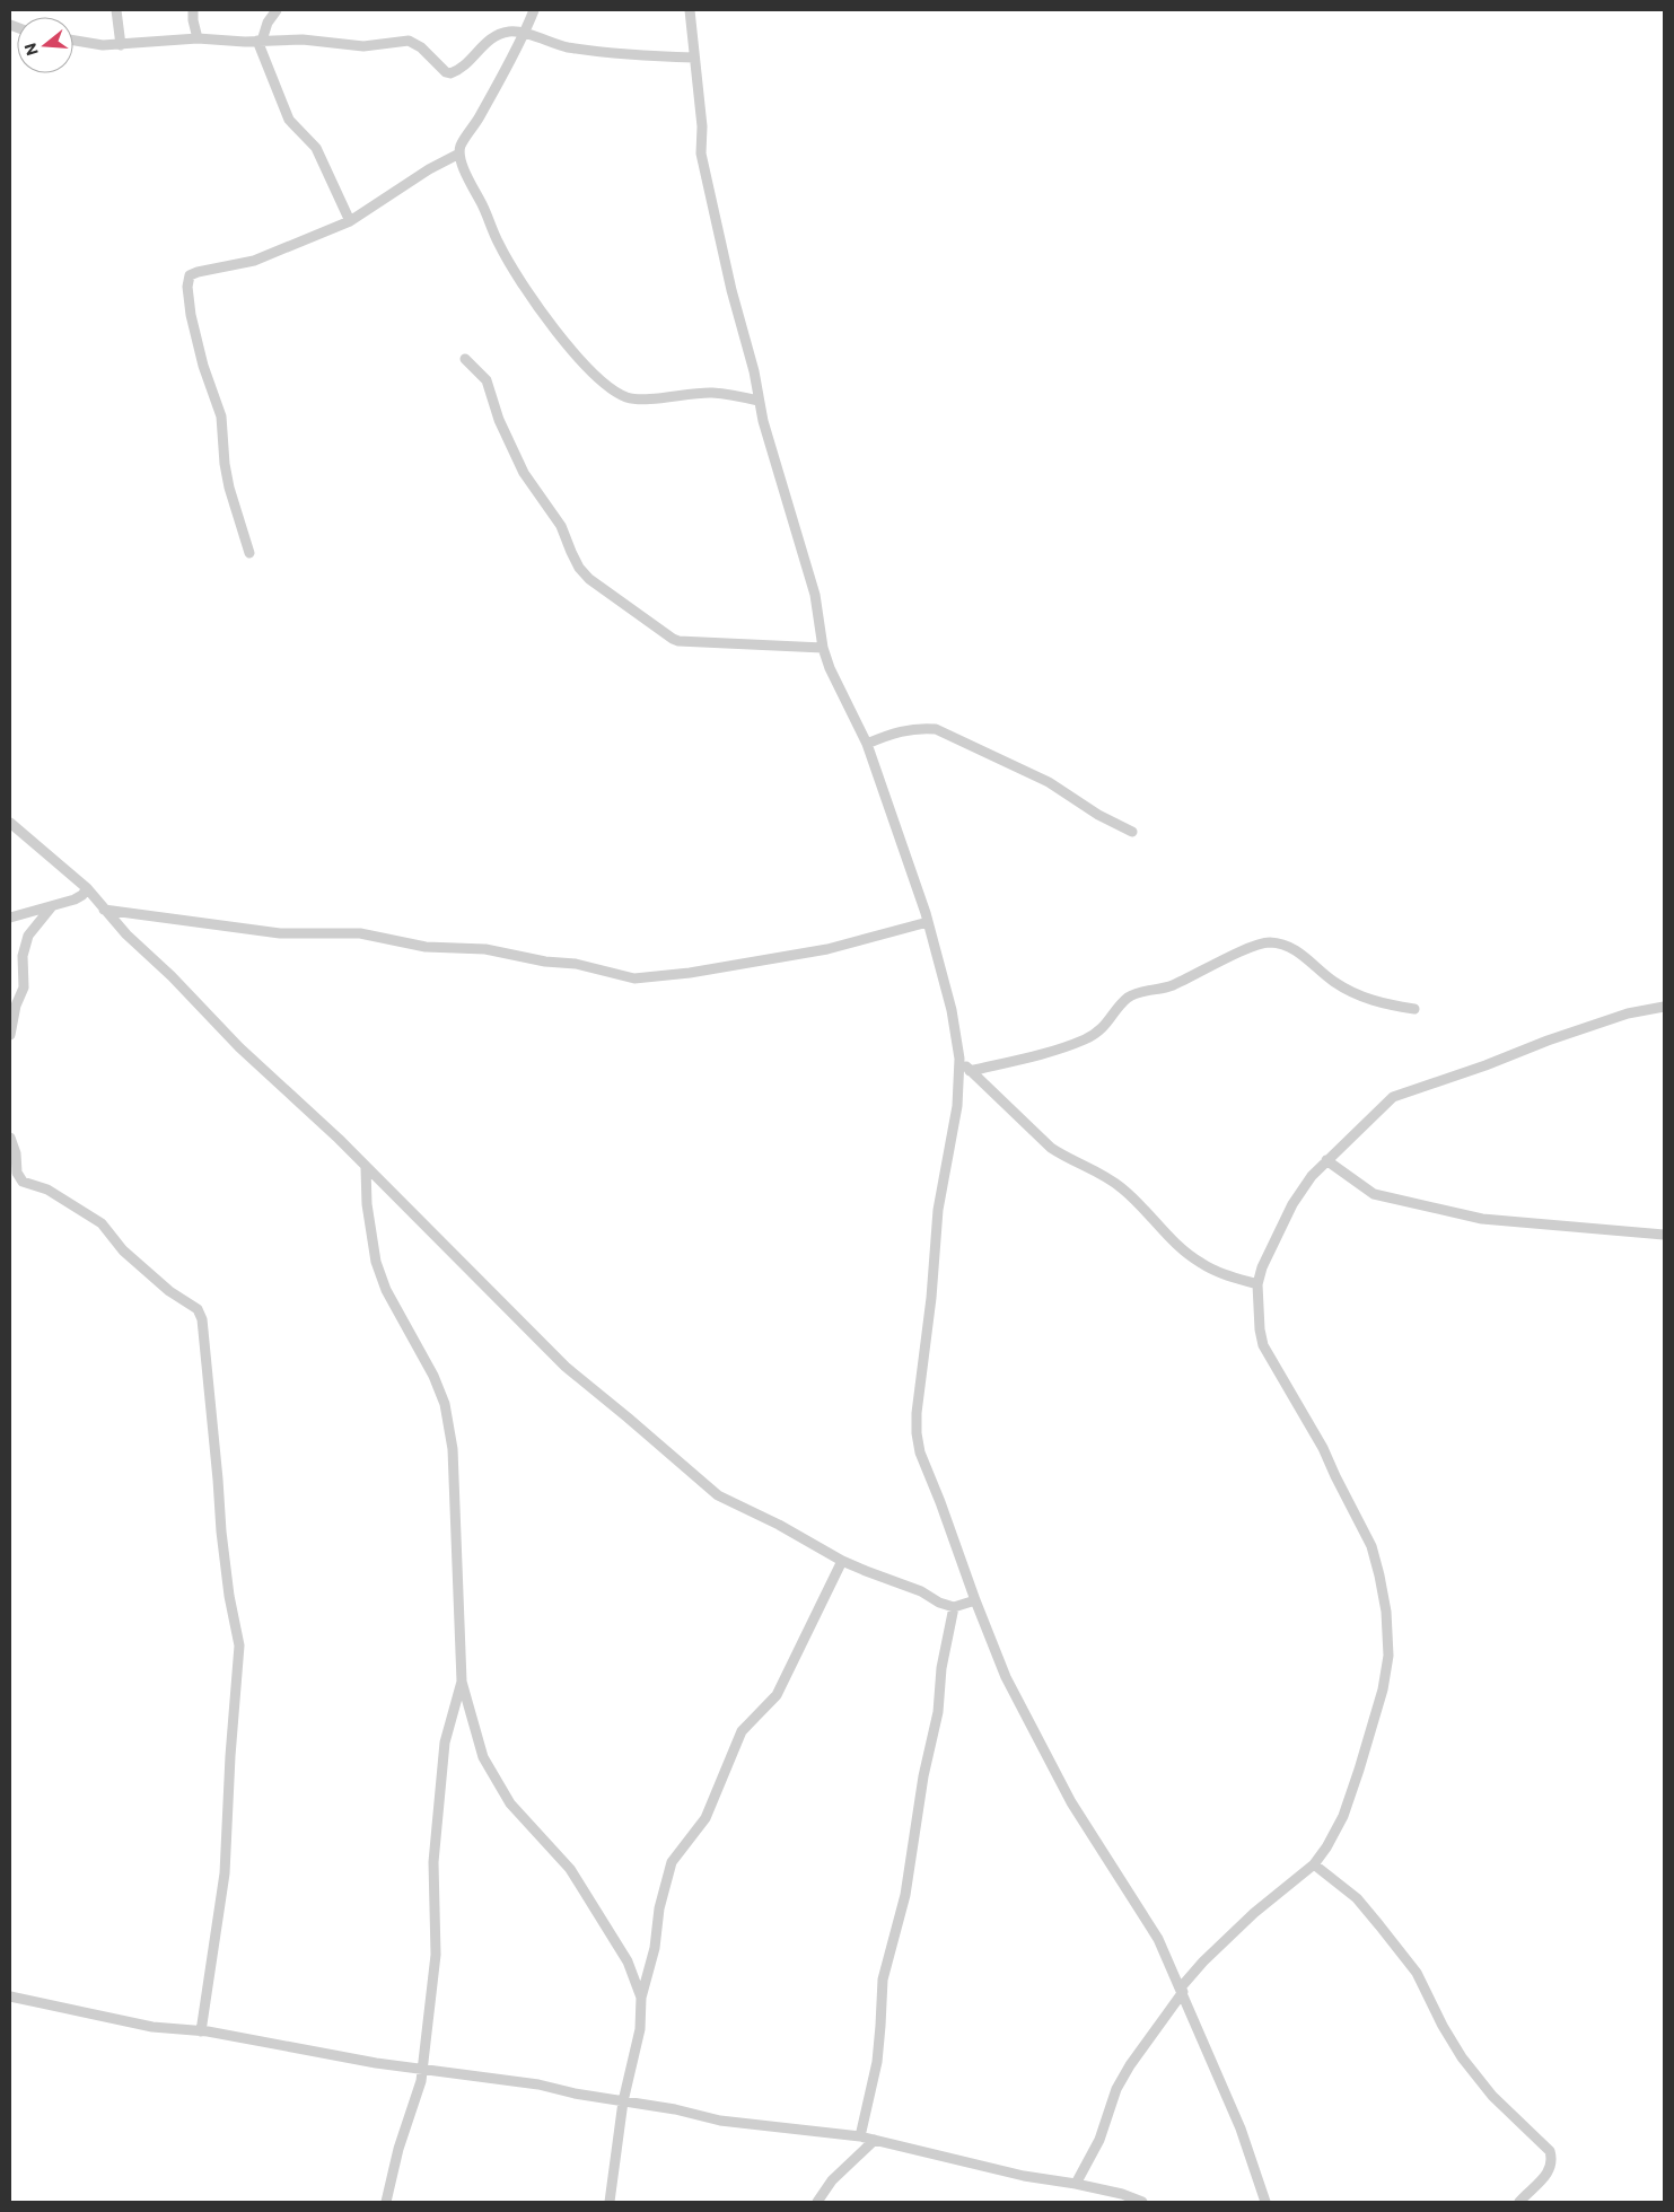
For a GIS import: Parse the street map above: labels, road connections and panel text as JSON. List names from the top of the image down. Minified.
{"north":"left"}
